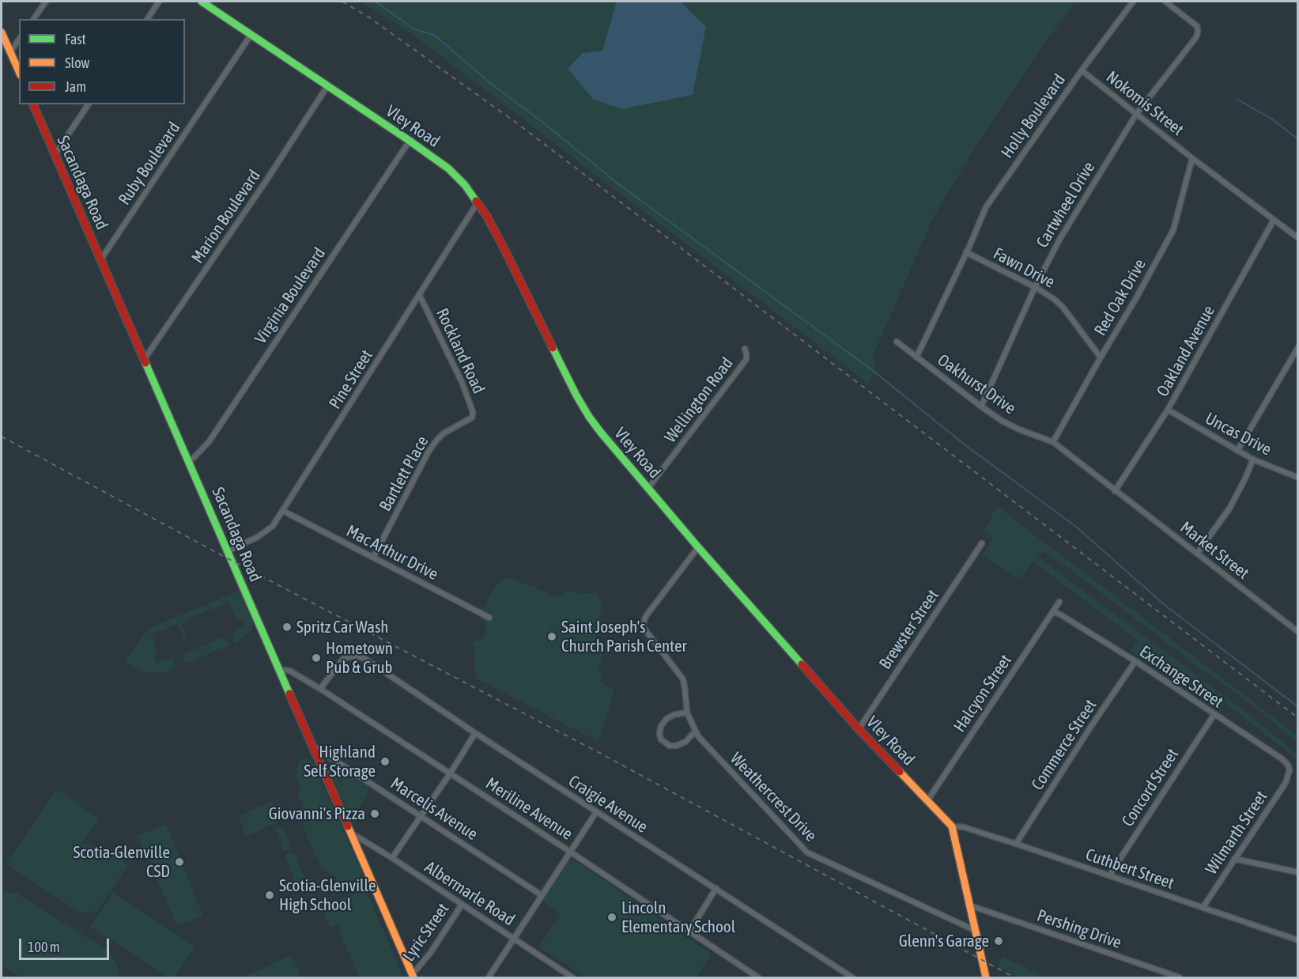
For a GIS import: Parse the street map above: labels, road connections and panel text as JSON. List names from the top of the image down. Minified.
{"streets":{"street":["Nokomis Street","Holly Boulevard","Vley Road","Ruby Boulevard","Sacandaga Road","Cartwheel Drive","Marion Boulevard","Fawn Drive","Virginia Boulevard","Red Oak Drive","Rockland Road","Oakland Avenue","Pine Street","Oakhurst Drive","Wellington Road","Uncas Drive","Bartlett Place","Market Street","Mac Arthur Drive","Brewster Street","Exchange Street","Halcyon Street","Commerce Street","Concord Street","Weathercrest Drive","Craigie Avenue","Marcelis Avenue","Meriline Avenue","Wilmarth Street","Cuthbert Street","Albermarle Road","Pershing Drive","Lyric Street"]},"crossings":[["Nokomis Street","Holly Boulevard"],["Nokomis Street","Cartwheel Drive"],["Nokomis Street","Red Oak Drive"],["Nokomis Street","Oakland Avenue"],["Holly Boulevard","Fawn Drive"],["Holly Boulevard","Oakhurst Drive"],["Vley Road","Ruby Boulevard"],["Vley Road","Marion Boulevard"],["Vley Road","Virginia Boulevard"],["Vley Road","Pine Street"],["Vley Road","Wellington Road"],["Vley Road","Brewster Street"],["Vley Road","Halcyon Street"],["Vley Road","Weathercrest Drive"],["Vley Road","Cuthbert Street"],["Vley Road","Pershing Drive"],["Ruby Boulevard","Sacandaga Road"],["Sacandaga Road","Marion Boulevard"],["Sacandaga Road","Virginia Boulevard"],["Sacandaga Road","Pine Street"],["Sacandaga Road","Marcelis Avenue"],["Sacandaga Road","Meriline Avenue"],["Sacandaga Road","Albermarle Road"],["Sacandaga Road","Lyric Street"],["Cartwheel Drive","Fawn Drive"],["Cartwheel Drive","Oakhurst Drive"],["Fawn Drive","Red Oak Drive"],["Red Oak Drive","Oakhurst Drive"],["Rockland Road","Pine Street"],["Rockland Road","Bartlett Place"],["Oakland Avenue","Oakhurst Drive"],["Oakland Avenue","Uncas Drive"],["Oakland Avenue","Market Street"],["Pine Street","Mac Arthur Drive"],["Oakhurst Drive","Market Street"],["Bartlett Place","Mac Arthur Drive"],["Exchange Street","Halcyon Street"],["Exchange Street","Commerce Street"],["Exchange Street","Concord Street"],["Exchange Street","Wilmarth Street"],["Commerce Street","Cuthbert Street"],["Concord Street","Cuthbert Street"],["Craigie Avenue","Meriline Avenue"],["Wilmarth Street","Cuthbert Street"],["Albermarle Road","Lyric Street"]],"places":["Spritz Car Wash","Saint Joseph's Church Parish Center","Hometown Pub & Grub","Highland Self Storage","Giovanni's Pizza","Scotia-Glenville CSD","Scotia-Glenville High School","Lincoln Elementary School","Glenn's Garage"],"legend":["Fast","Slow","Jam"],"scale_bar":"100 m"}
